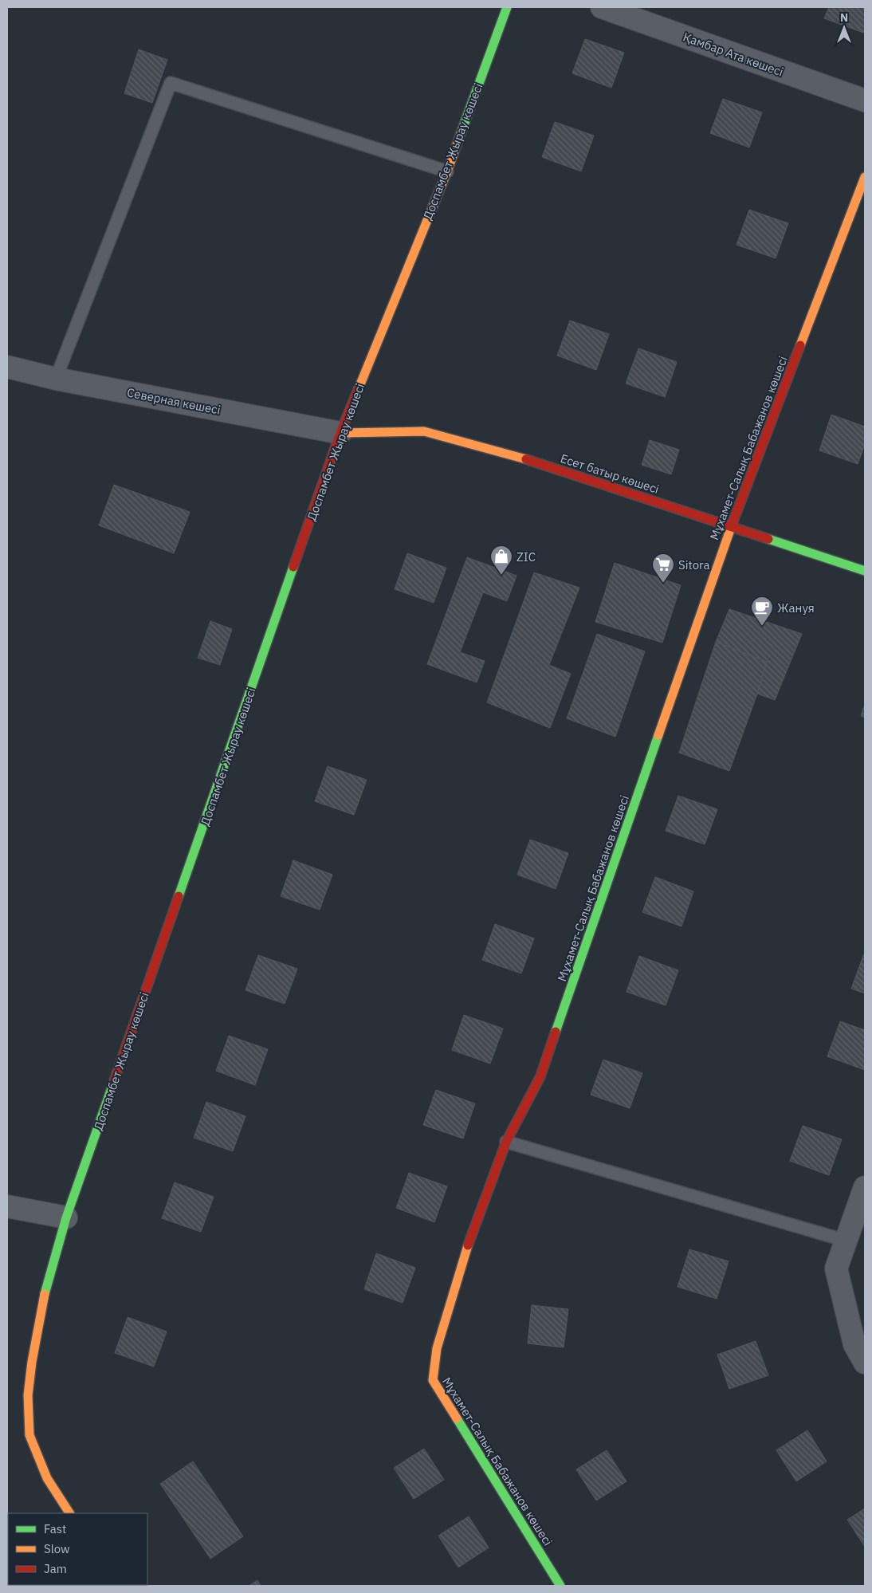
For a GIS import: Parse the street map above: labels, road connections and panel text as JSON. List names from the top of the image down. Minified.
{"streets":{"street":["Қамбар Ата көшесі","Доспамбет Жырау көшесі","Северная көшесі","Мұхамет-Салық Бабажанов көшесі","Есет батыр көшесі"]},"crossings":[["Доспамбет Жырау көшесі","Северная көшесі"],["Доспамбет Жырау көшесі","Есет батыр көшесі"],["Северная көшесі","Есет батыр көшесі"],["Мұхамет-Салық Бабажанов көшесі","Есет батыр көшесі"]],"places":{"shop":["ZIC"],"supermarket":["Sitora"],"cafe":["Жануя"]},"legend":["Fast","Slow","Jam"],"north":"top"}
